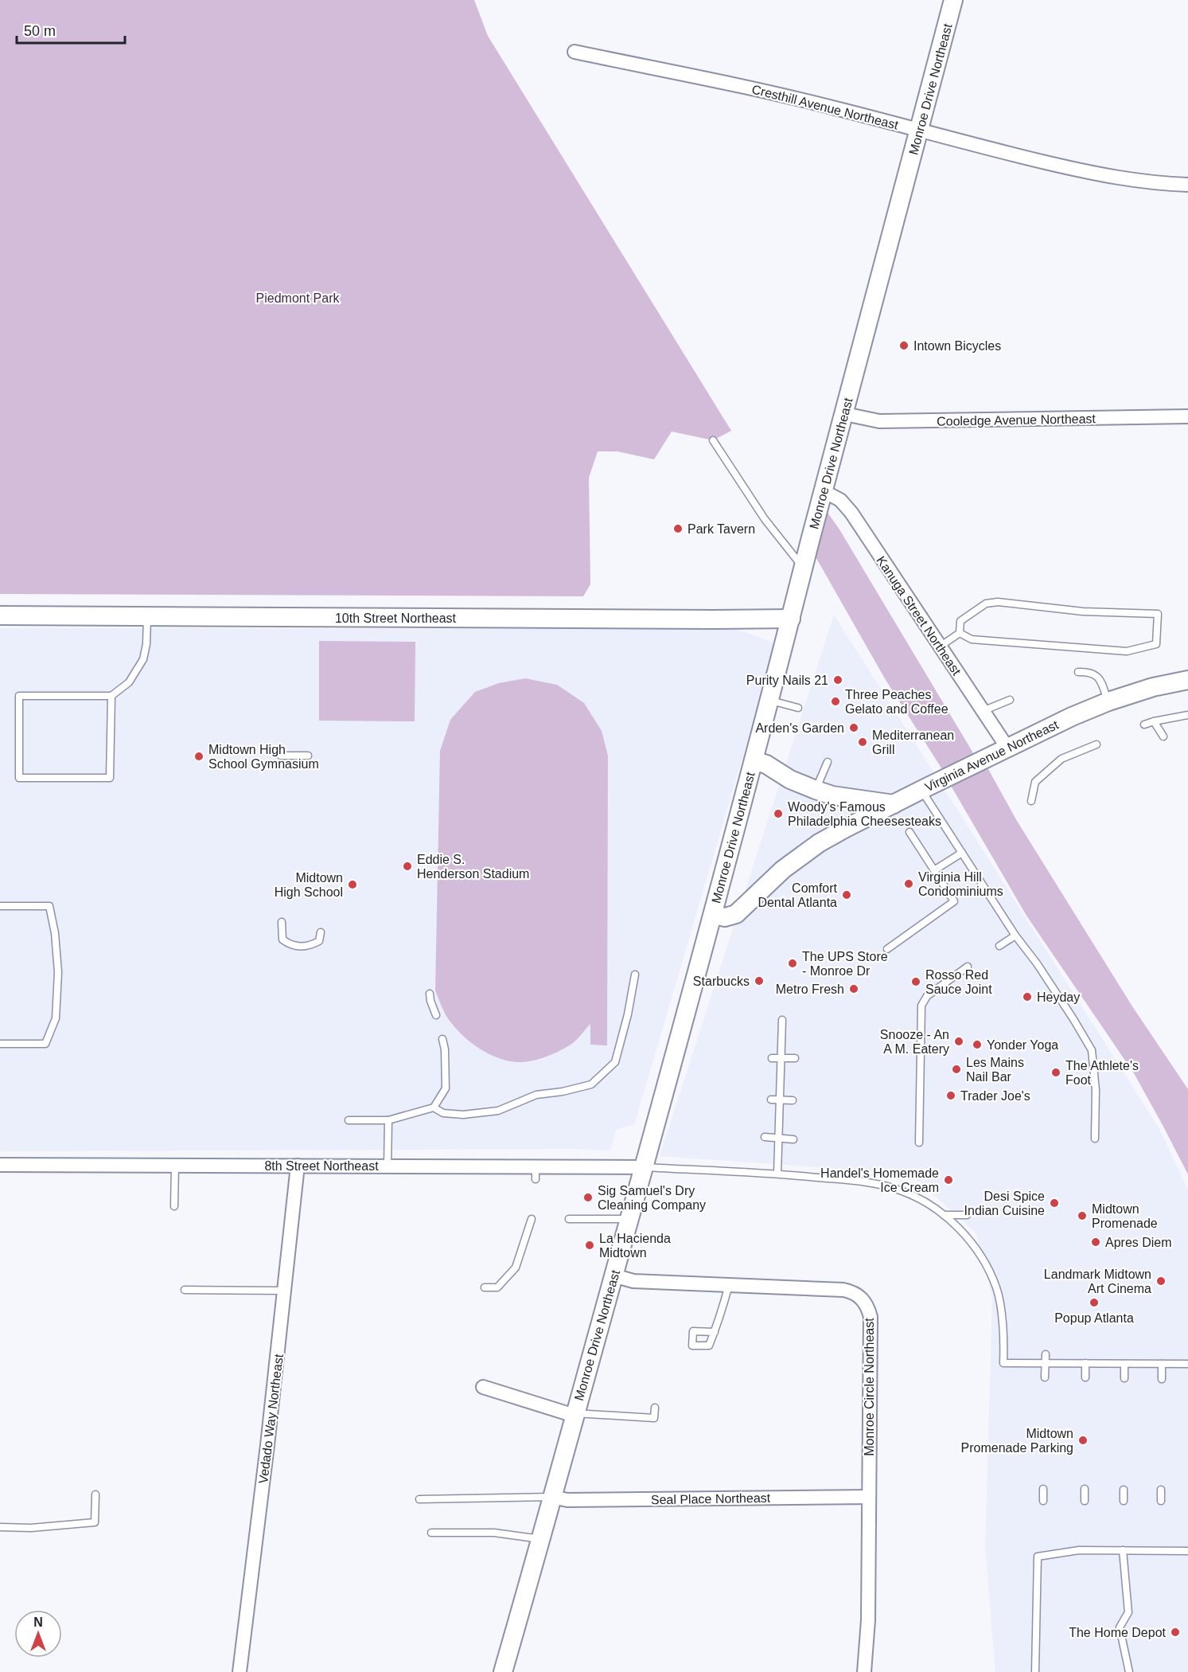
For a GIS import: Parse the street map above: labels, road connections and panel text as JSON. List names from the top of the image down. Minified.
{"streets":{"main road":["Monroe Drive Northeast","10th Street Northeast","Virginia Avenue Northeast"],"street":["Cresthill Avenue Northeast","Cooledge Avenue Northeast","Kanuga Street Northeast","8th Street Northeast","Monroe Circle Northeast","Vedado Way Northeast","Seal Place Northeast"]},"crossings":[["Monroe Drive Northeast","Cresthill Avenue Northeast"],["Monroe Drive Northeast","Cooledge Avenue Northeast"],["Monroe Drive Northeast","Kanuga Street Northeast"],["Monroe Drive Northeast","10th Street Northeast"],["Monroe Drive Northeast","Virginia Avenue Northeast"],["Monroe Drive Northeast","8th Street Northeast"],["Monroe Drive Northeast","Monroe Circle Northeast"],["Monroe Drive Northeast","Seal Place Northeast"],["Kanuga Street Northeast","Virginia Avenue Northeast"],["8th Street Northeast","Vedado Way Northeast"],["Monroe Circle Northeast","Seal Place Northeast"]],"parks":["Piedmont Park"],"places":["Intown Bicycles","Park Tavern","Purity Nails 21","Three Peaches Gelato and Coffee","Arden's Garden","Mediterranean Grill","Midtown High School Gymnasium","Woody's Famous Philadelphia Cheesesteaks","Eddie S. Henderson Stadium","Virginia Hill Condominiums","Midtown High School","Comfort Dental Atlanta","The UPS Store - Monroe Dr","Starbucks","Rosso Red Sauce Joint","Metro Fresh","Heyday","Snooze - An A M. Eatery","Yonder Yoga","Les Mains Nail Bar","The Athlete's Foot","Trader Joe's","Handel's Homemade Ice Cream","Sig Samuel's Dry Cleaning Company","Desi Spice Indian Cuisine","Midtown Promenade","Apres Diem","La Hacienda Midtown","Landmark Midtown Art Cinema","Popup Atlanta","Midtown Promenade Parking","The Home Depot"],"scale_bar":"50 m","north":"top"}
